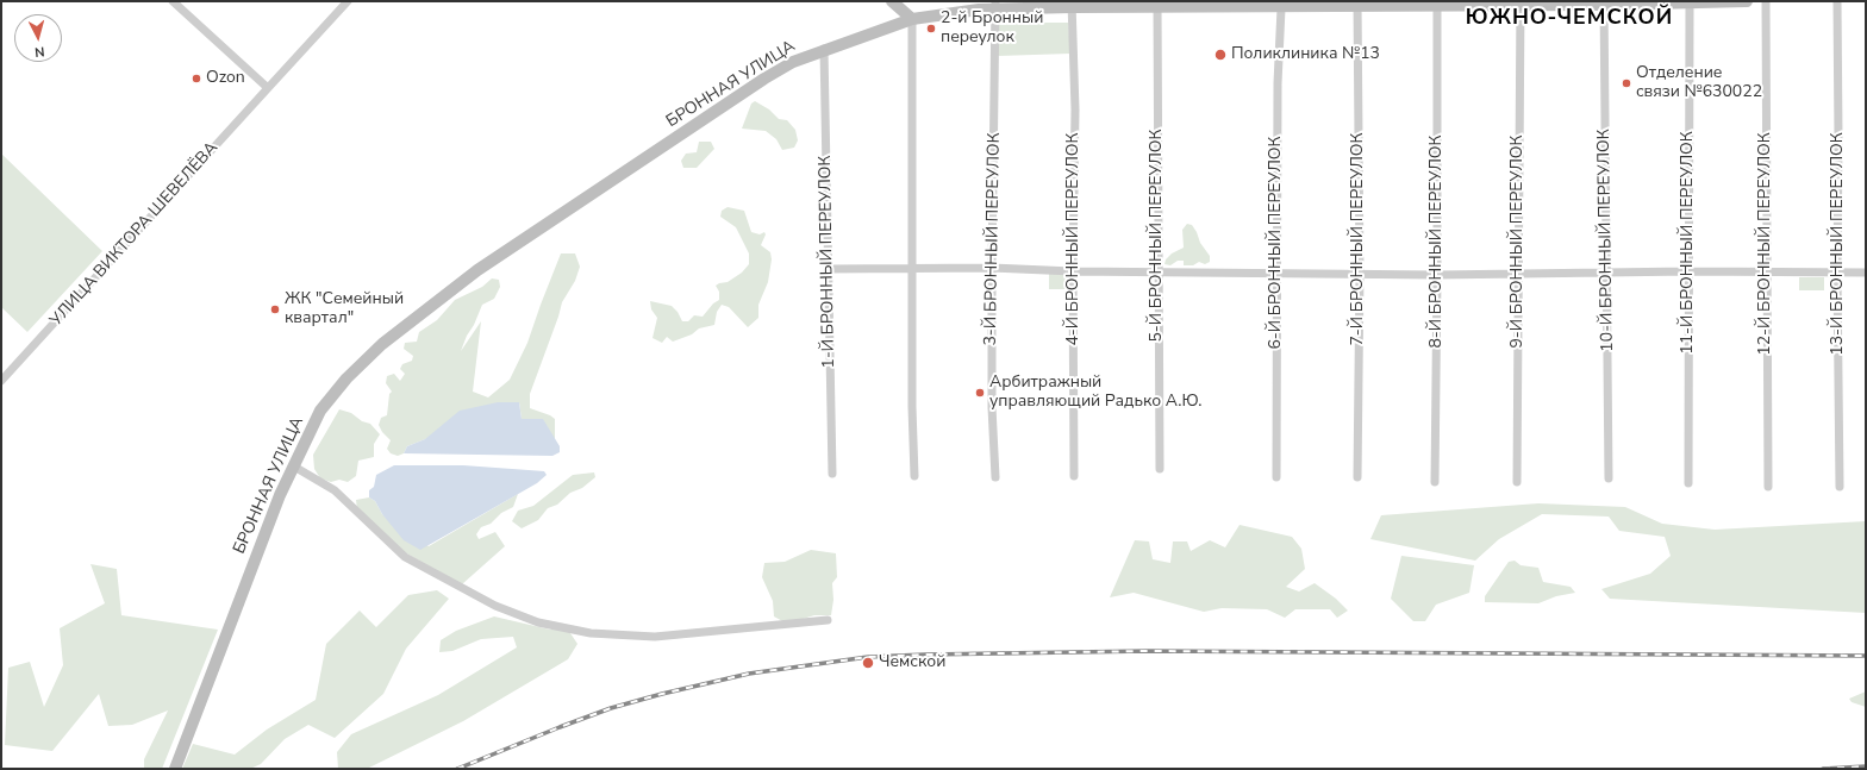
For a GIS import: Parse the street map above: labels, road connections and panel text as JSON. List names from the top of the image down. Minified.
{"streets":{"street":["БРОННАЯ УЛИЦА","УЛИЦА ВИКТОРА ШЕВЕЛЁВА","5-Й БРОННЫЙ ПЕРЕУЛОК","3-Й БРОННЫЙ ПЕРЕУЛОК","4-Й БРОННЫЙ ПЕРЕУЛОК","7-Й БРОННЫЙ ПЕРЕУЛОК","10-Й БРОННЫЙ ПЕРЕУЛОК","8-Й БРОННЫЙ ПЕРЕУЛОК","9-Й БРОННЫЙ ПЕРЕУЛОК","6-Й БРОННЫЙ ПЕРЕУЛОК","11-Й БРОННЫЙ ПЕРЕУЛОК","12-Й БРОННЫЙ ПЕРЕУЛОК","13-Й БРОННЫЙ ПЕРЕУЛОК","1-Й БРОННЫЙ ПЕРЕУЛОК"]},"crossings":[["БРОННАЯ УЛИЦА","5-Й БРОННЫЙ ПЕРЕУЛОК"],["БРОННАЯ УЛИЦА","3-Й БРОННЫЙ ПЕРЕУЛОК"],["БРОННАЯ УЛИЦА","4-Й БРОННЫЙ ПЕРЕУЛОК"],["БРОННАЯ УЛИЦА","7-Й БРОННЫЙ ПЕРЕУЛОК"],["БРОННАЯ УЛИЦА","10-Й БРОННЫЙ ПЕРЕУЛОК"],["БРОННАЯ УЛИЦА","8-Й БРОННЫЙ ПЕРЕУЛОК"],["БРОННАЯ УЛИЦА","9-Й БРОННЫЙ ПЕРЕУЛОК"],["БРОННАЯ УЛИЦА","6-Й БРОННЫЙ ПЕРЕУЛОК"],["БРОННАЯ УЛИЦА","11-Й БРОННЫЙ ПЕРЕУЛОК"],["БРОННАЯ УЛИЦА","1-Й БРОННЫЙ ПЕРЕУЛОК"]],"districts":["ЮЖНО-ЧЕМСКОЙ"],"places":["2-й Бронный переулок","Поликлиника №13","Ozon","Отделение связи №630022","ЖК \"Семейный квартал\"","Арбитражный управляющий Радько А.Ю.","Чемской"],"north":"bottom"}
